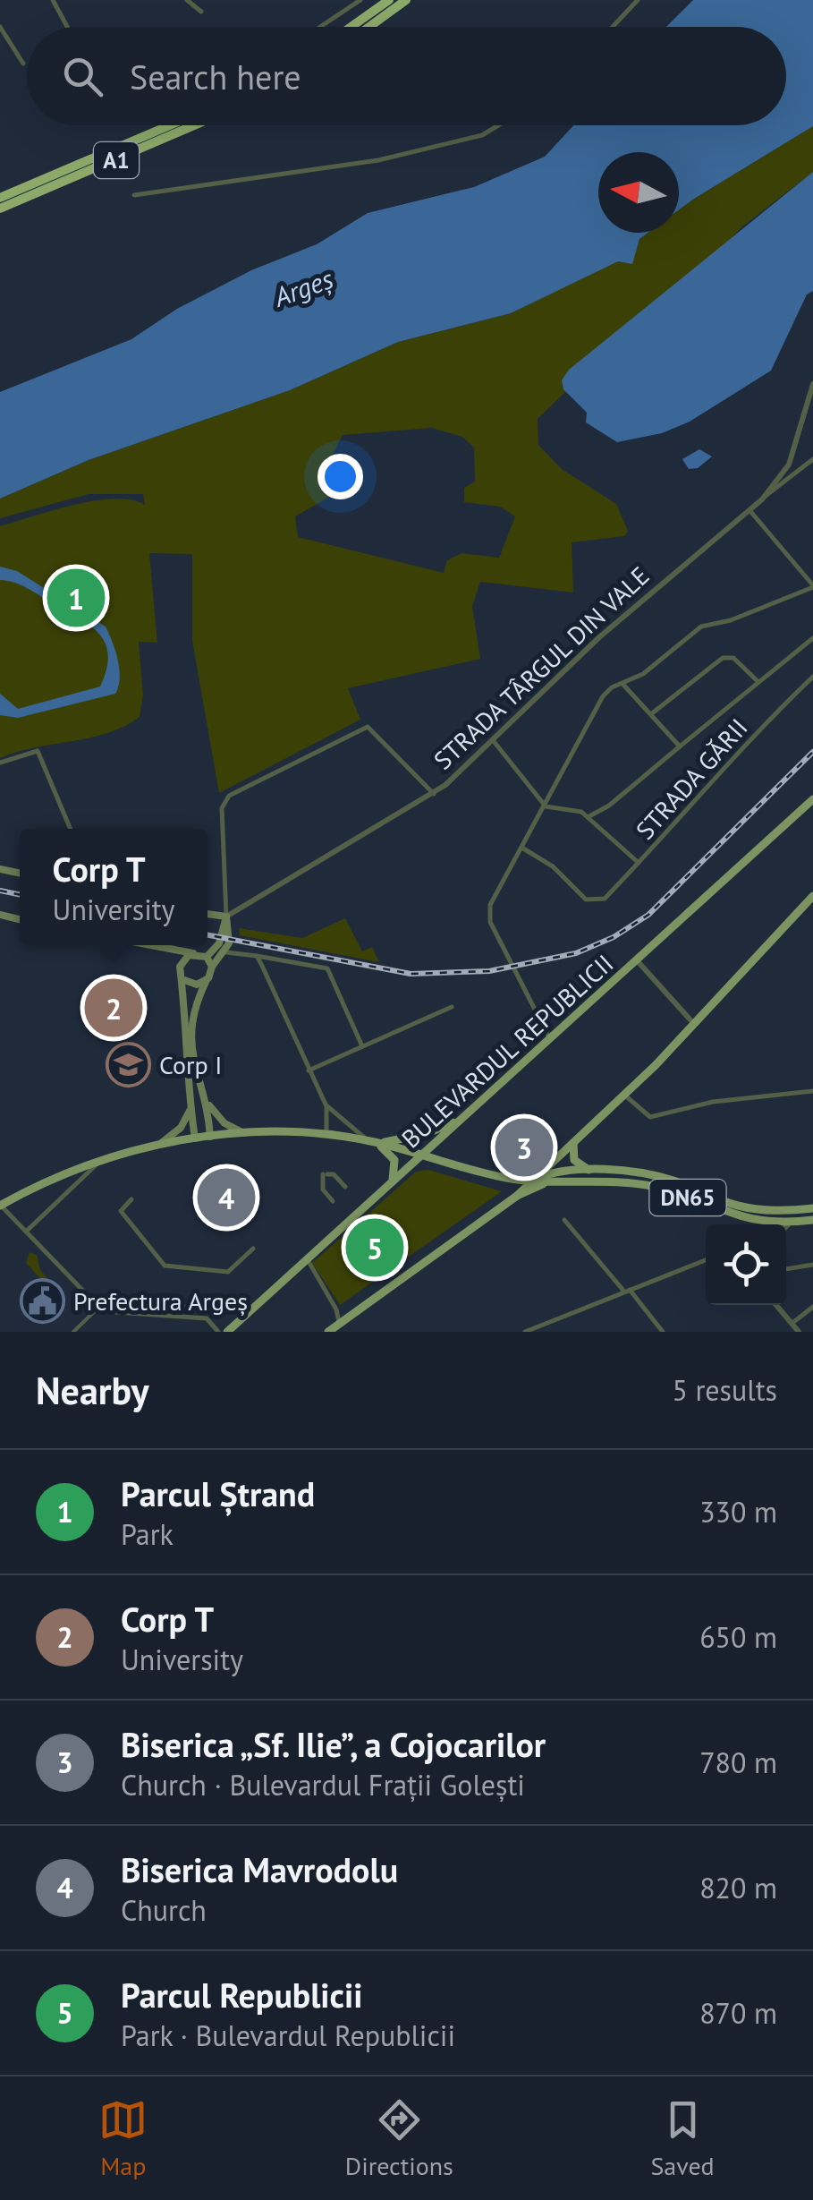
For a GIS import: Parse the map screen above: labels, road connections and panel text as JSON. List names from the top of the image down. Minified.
{"streets":{"highway":["A1"],"main road":["BULEVARDUL REPUBLICII","DN65"],"street":["STRADA TÂRGUL DIN VALE","STRADA GĂRII"]},"water":["Argeș"],"places":{"school or university":["Corp I"],"public building":["Prefectura Argeș"]},"north":"left","page":{"search":"Search here","pins":["1","2","3","4","5"],"popup":["Corp T","University"],"heading":["Nearby","5 results"],"list":[{"mark":"1","name":"Parcul Ștrand","note":"Park","value":"330 m"},{"mark":"2","name":"Corp T","note":"University","value":"650 m"},{"mark":"3","name":"Biserica „Sf. Ilie”, a Cojocarilor","note":"Church · Bulevardul Frații Golești","value":"780 m"},{"mark":"4","name":"Biserica Mavrodolu","note":"Church","value":"820 m"},{"mark":"5","name":"Parcul Republicii","note":"Park · Bulevardul Republicii","value":"870 m"}],"nav":["Map","Directions","Saved"]}}
